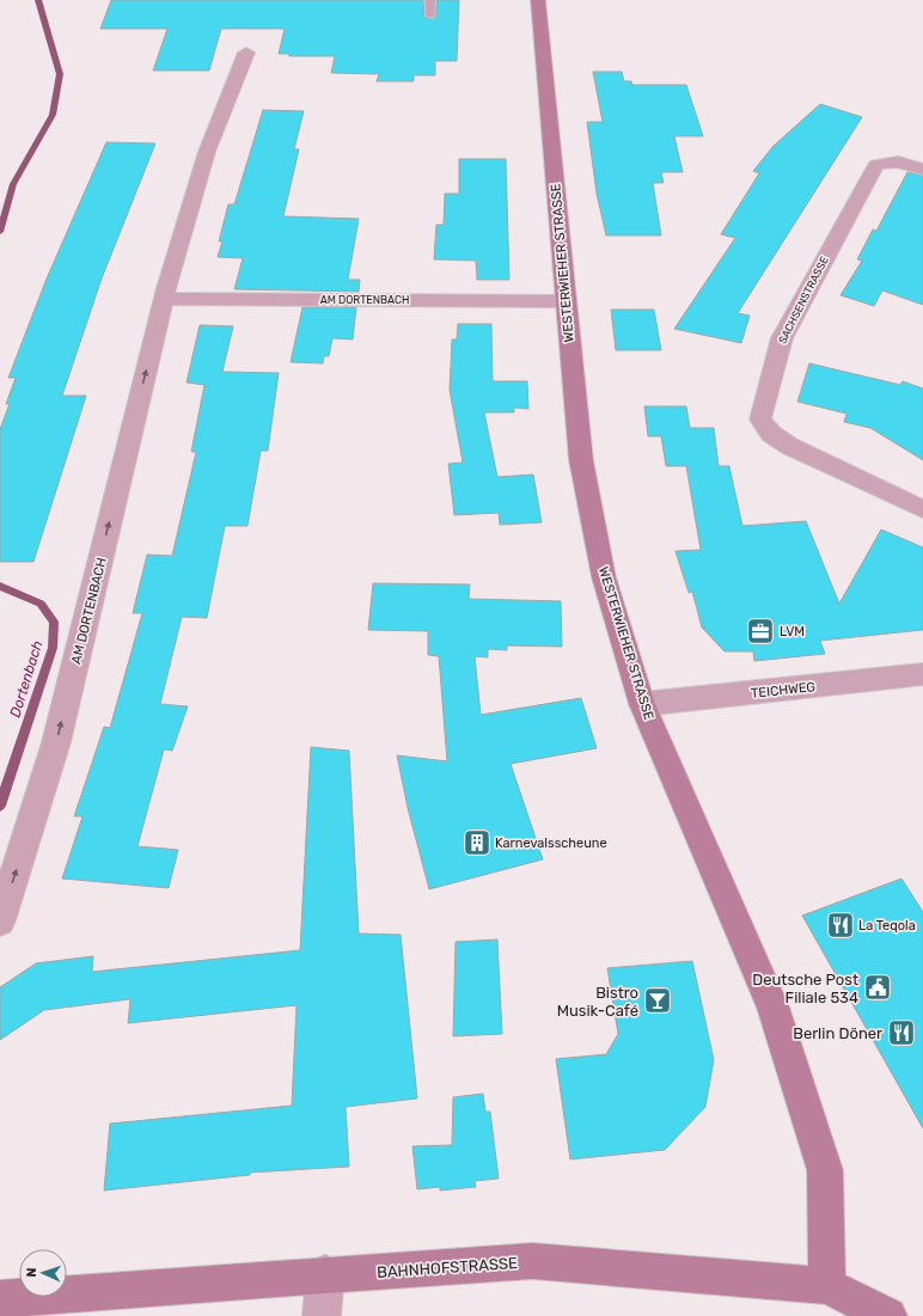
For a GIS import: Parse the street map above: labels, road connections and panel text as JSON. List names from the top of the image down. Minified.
{"streets":{"main road":["WESTERWIEHER STRASSE","BAHNHOFSTRASSE"],"street":["AM DORTENBACH","SACHSENSTRASSE","TEICHWEG"]},"crossings":[["WESTERWIEHER STRASSE","AM DORTENBACH"],["WESTERWIEHER STRASSE","TEICHWEG"],["WESTERWIEHER STRASSE","BAHNHOFSTRASSE"]],"one_way":["AM DORTENBACH"],"water":["Dortenbach"],"places":{"office":["LVM"],"building":["Karnevalsscheune"],"restaurant":["La Teqola","Berlin Döner"],"public building":["Deutsche Post Filiale 534"],"bar":["Bistro Musik-Café"]},"north":"left"}
